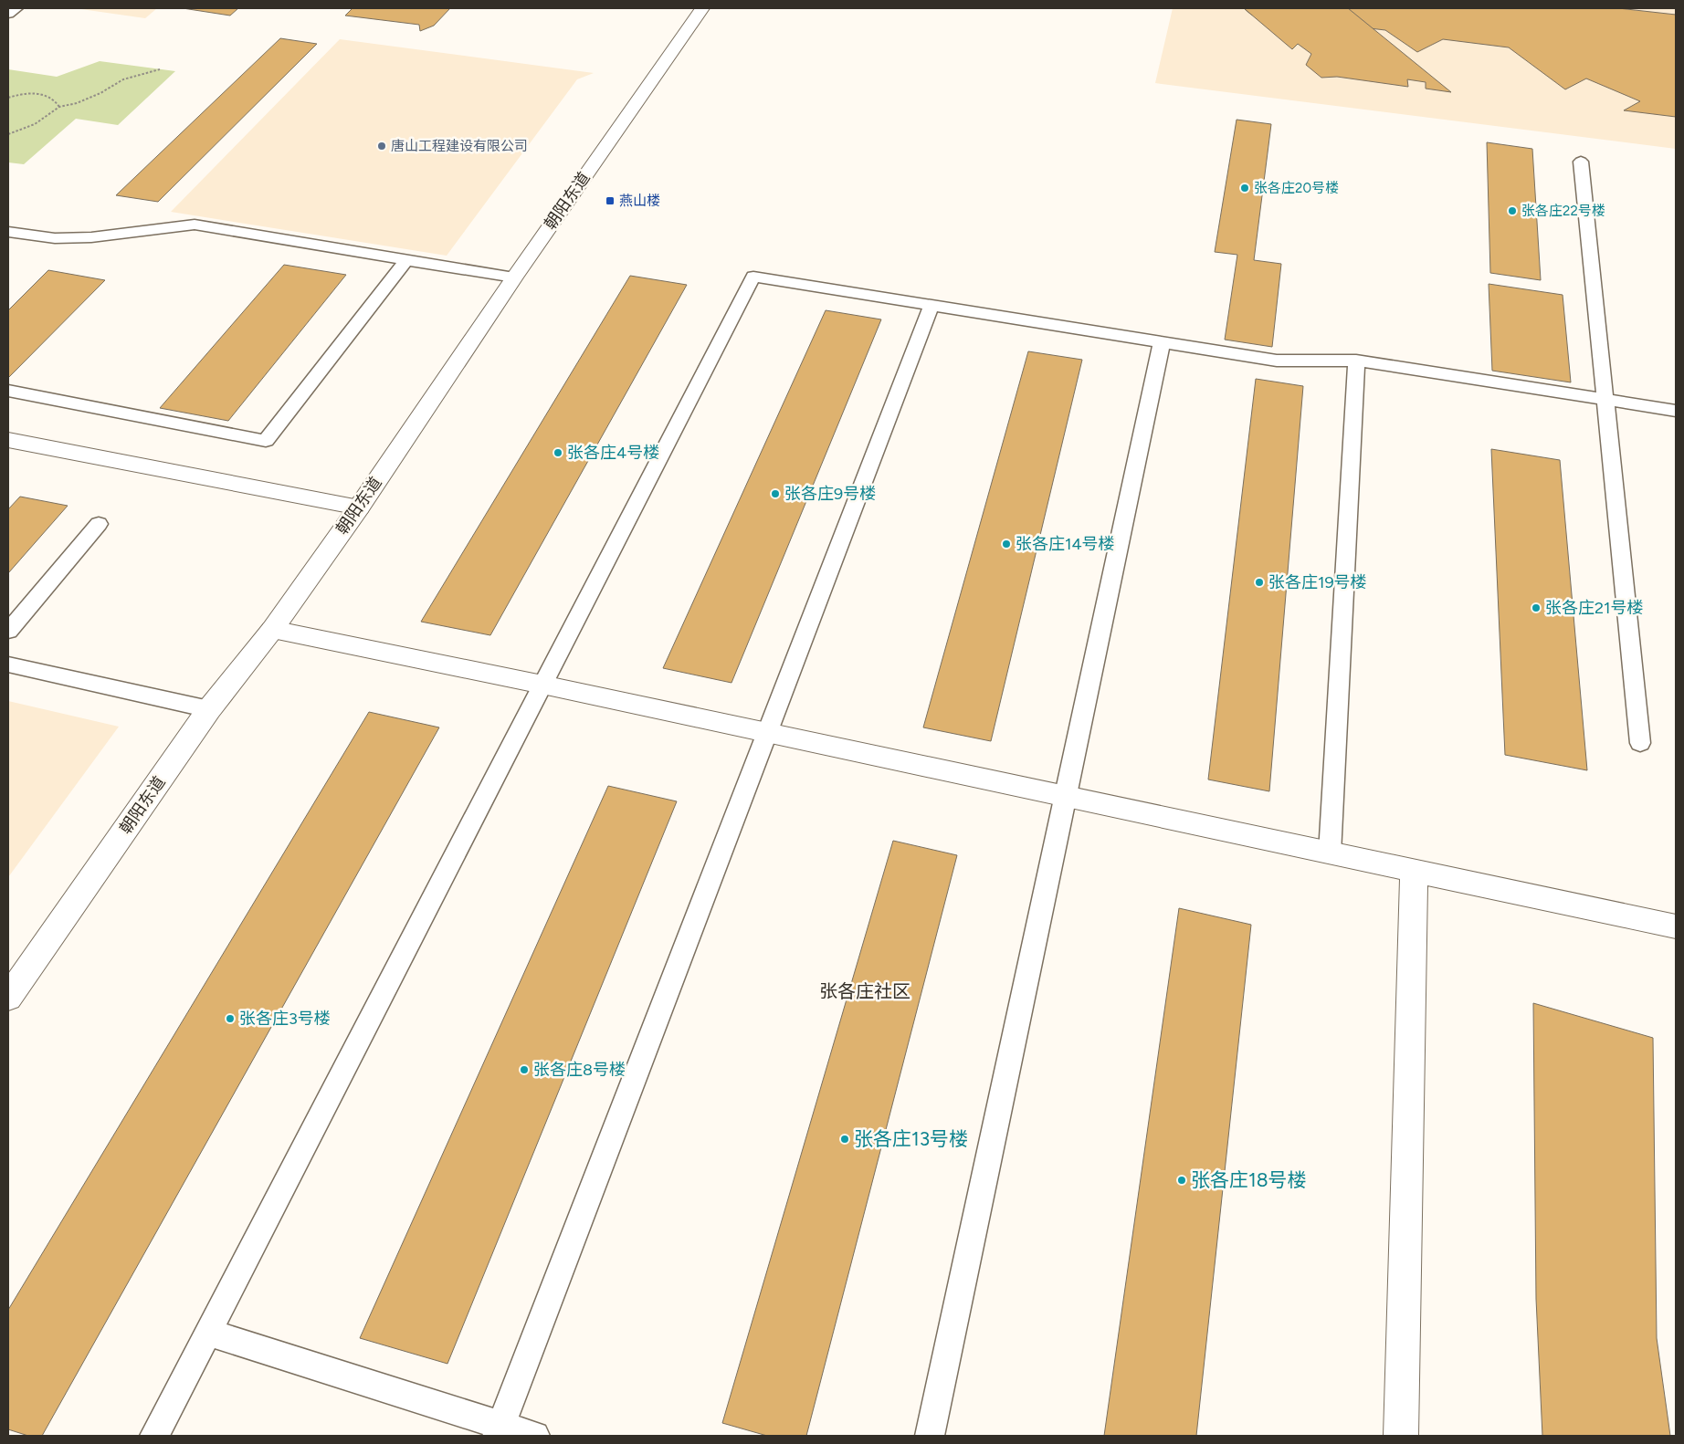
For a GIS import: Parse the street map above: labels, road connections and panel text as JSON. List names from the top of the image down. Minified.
{"streets":{"street":["朝阳东道"]},"districts":["张各庄社区"],"places":{"other":["唐山工程建设有限公司","张各庄20号楼","张各庄22号楼","张各庄4号楼","张各庄9号楼","张各庄14号楼","张各庄19号楼","张各庄21号楼","张各庄3号楼","张各庄8号楼","张各庄13号楼","张各庄18号楼"],"transit":["燕山楼"]}}
